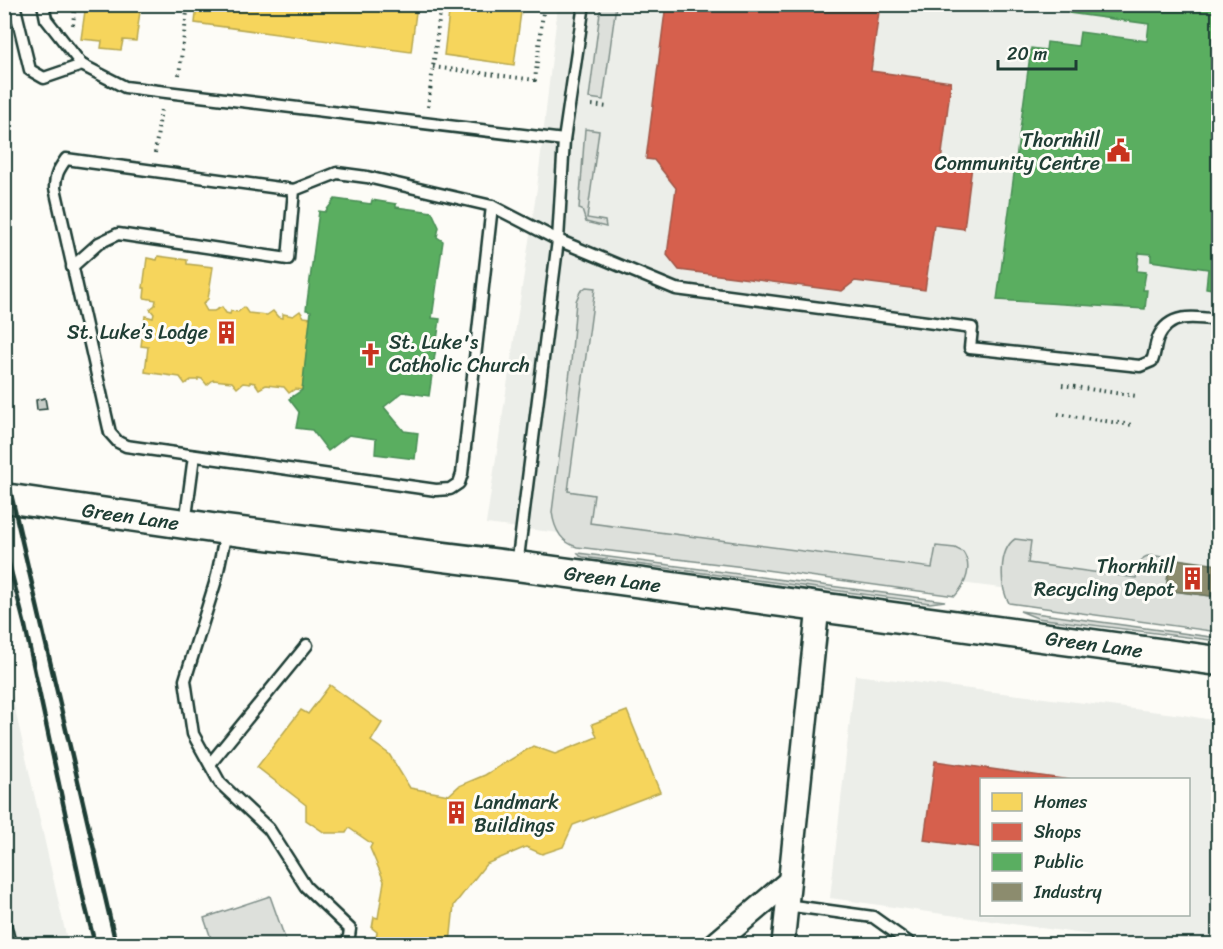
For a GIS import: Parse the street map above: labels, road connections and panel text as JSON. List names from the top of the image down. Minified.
{"streets":{"street":["Green Lane"]},"places":{"public building":["Thornhill Community Centre"],"building":["St. Luke’s Lodge","Thornhill Recycling Depot","Landmark Buildings"],"church":["St. Luke's Catholic Church"]},"legend":["Homes","Shops","Public","Industry"],"scale_bar":"20 m"}
